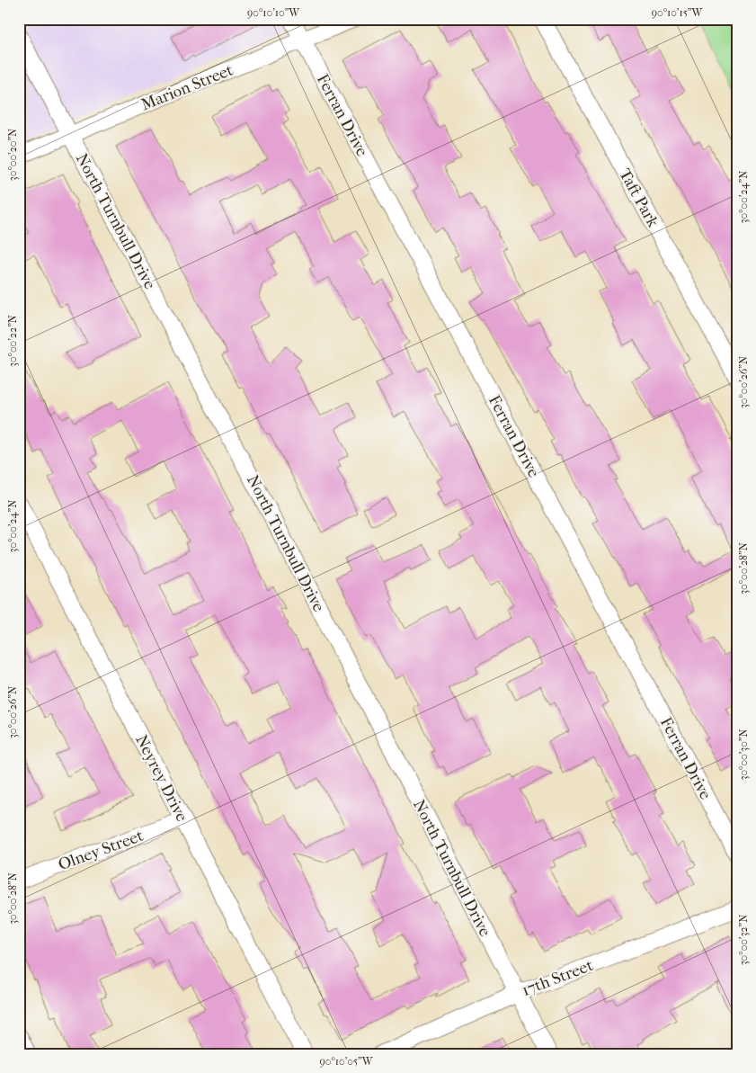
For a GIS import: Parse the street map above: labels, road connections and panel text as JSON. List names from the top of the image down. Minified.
{"streets":{"street":["Marion Street","Ferran Drive","Taft Park","North Turnbull Drive","Neyrey Drive","Olney Street","17th Street"]},"crossings":[["Marion Street","Ferran Drive"],["Marion Street","North Turnbull Drive"],["North Turnbull Drive","17th Street"],["Neyrey Drive","Olney Street"]],"coordinates":["90°10'10\"W","90°10'15\"W","30°00'20\"N","30°00'24\"N","30°00'22\"N","30°00'26\"N","30°00'28\"N","30°00'30\"N","30°00'32\"N","90°10'05\"W"]}
